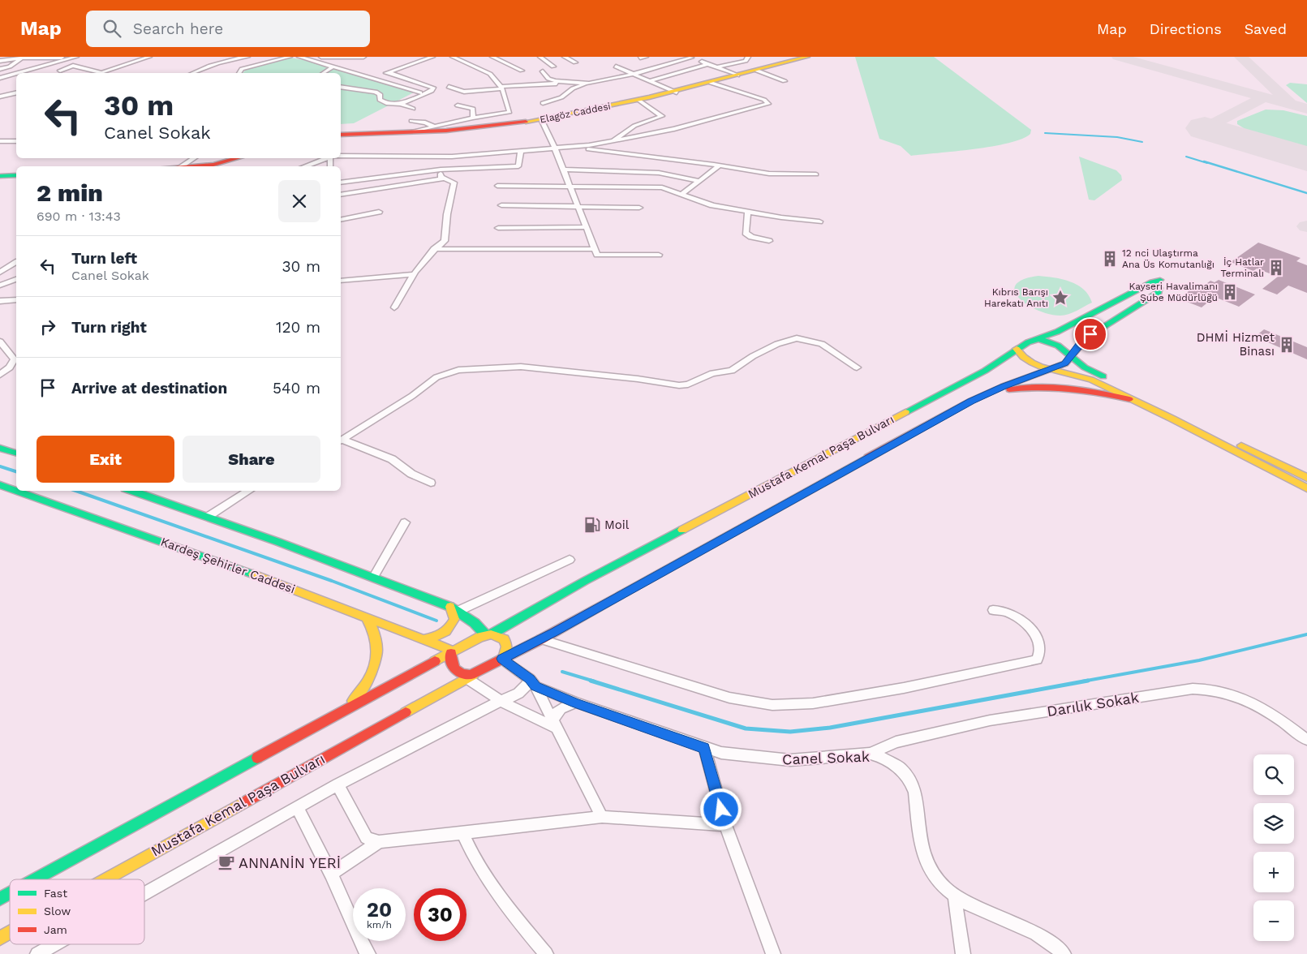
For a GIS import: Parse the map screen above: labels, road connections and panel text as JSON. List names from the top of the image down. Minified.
{"streets":{"main road":["Elagöz Caddesi","Mustafa Kemal Paşa Bulvarı","Kardeş Şehirler Caddesi"],"street":["Darılık Sokak","Canel Sokak"]},"crossings":[["Mustafa Kemal Paşa Bulvarı","Kardeş Şehirler Caddesi"],["Mustafa Kemal Paşa Bulvarı","Canel Sokak"],["Darılık Sokak","Canel Sokak"]],"places":{"building":["12 nci Ulaştırma Ana Üs Komutanlığı","İç Hatlar Terminalı","Kayseri Havalimanı Şube Müdürlüğü","DHMİ Hizmet Binası"],"place":["Kıbrıs Barışı Harekatı Anıtı"],"fuel station":["Moil"],"cafe":["ANNANİN YERİ"]},"legend":["Fast","Slow","Jam"],"page":{"header":"Map","search":"Search here","nav":["Map","Directions","Saved"],"turn":["30 m","Canel Sokak"],"heading":["2 min","690 m · 13:43"],"list":[{"name":"Turn left","note":"Canel Sokak","value":"30 m"},{"name":"Turn right","value":"120 m"},{"name":"Arrive at destination","value":"540 m"}],"buttons":["Exit","Share"],"map_buttons":["+","−"],"speed":"20 km/h","limit":"30"}}
